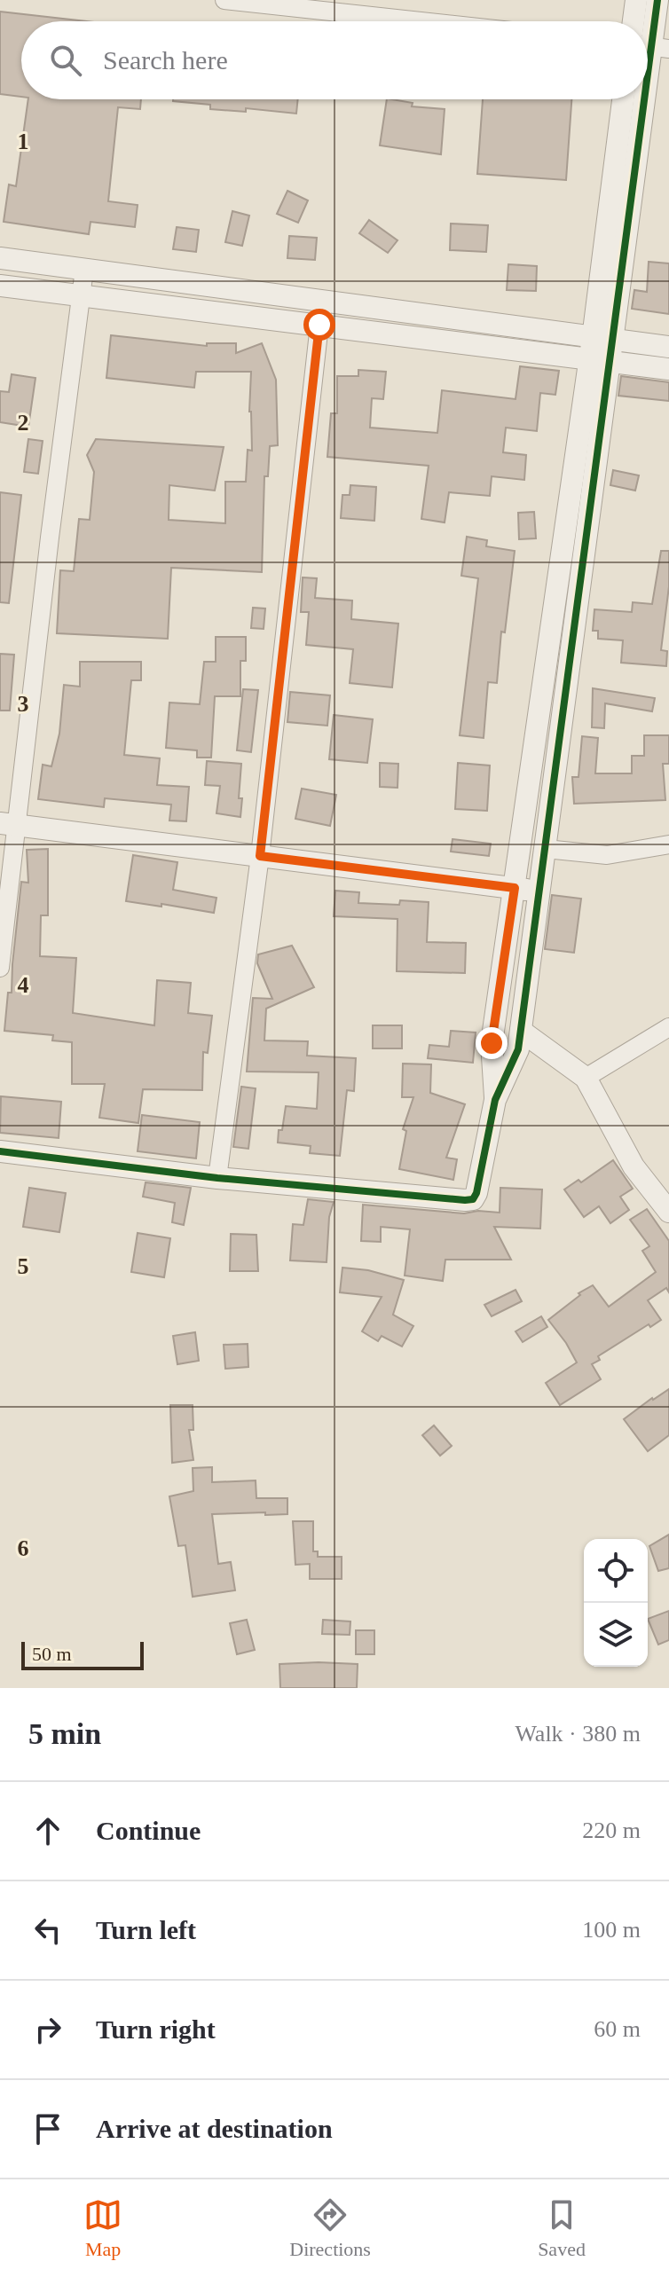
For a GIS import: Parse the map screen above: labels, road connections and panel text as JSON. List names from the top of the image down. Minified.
{"scale_bar":"50 m","page":{"search":"Search here","scale":"50 m","heading":["5 min","Walk · 380 m"],"list":[["Continue","220 m"],["Turn left","100 m"],["Turn right","60 m"],"Arrive at destination"],"nav":["Map","Directions","Saved"]},"grid":{"rows":["1","2","3","4","5","6"]}}
